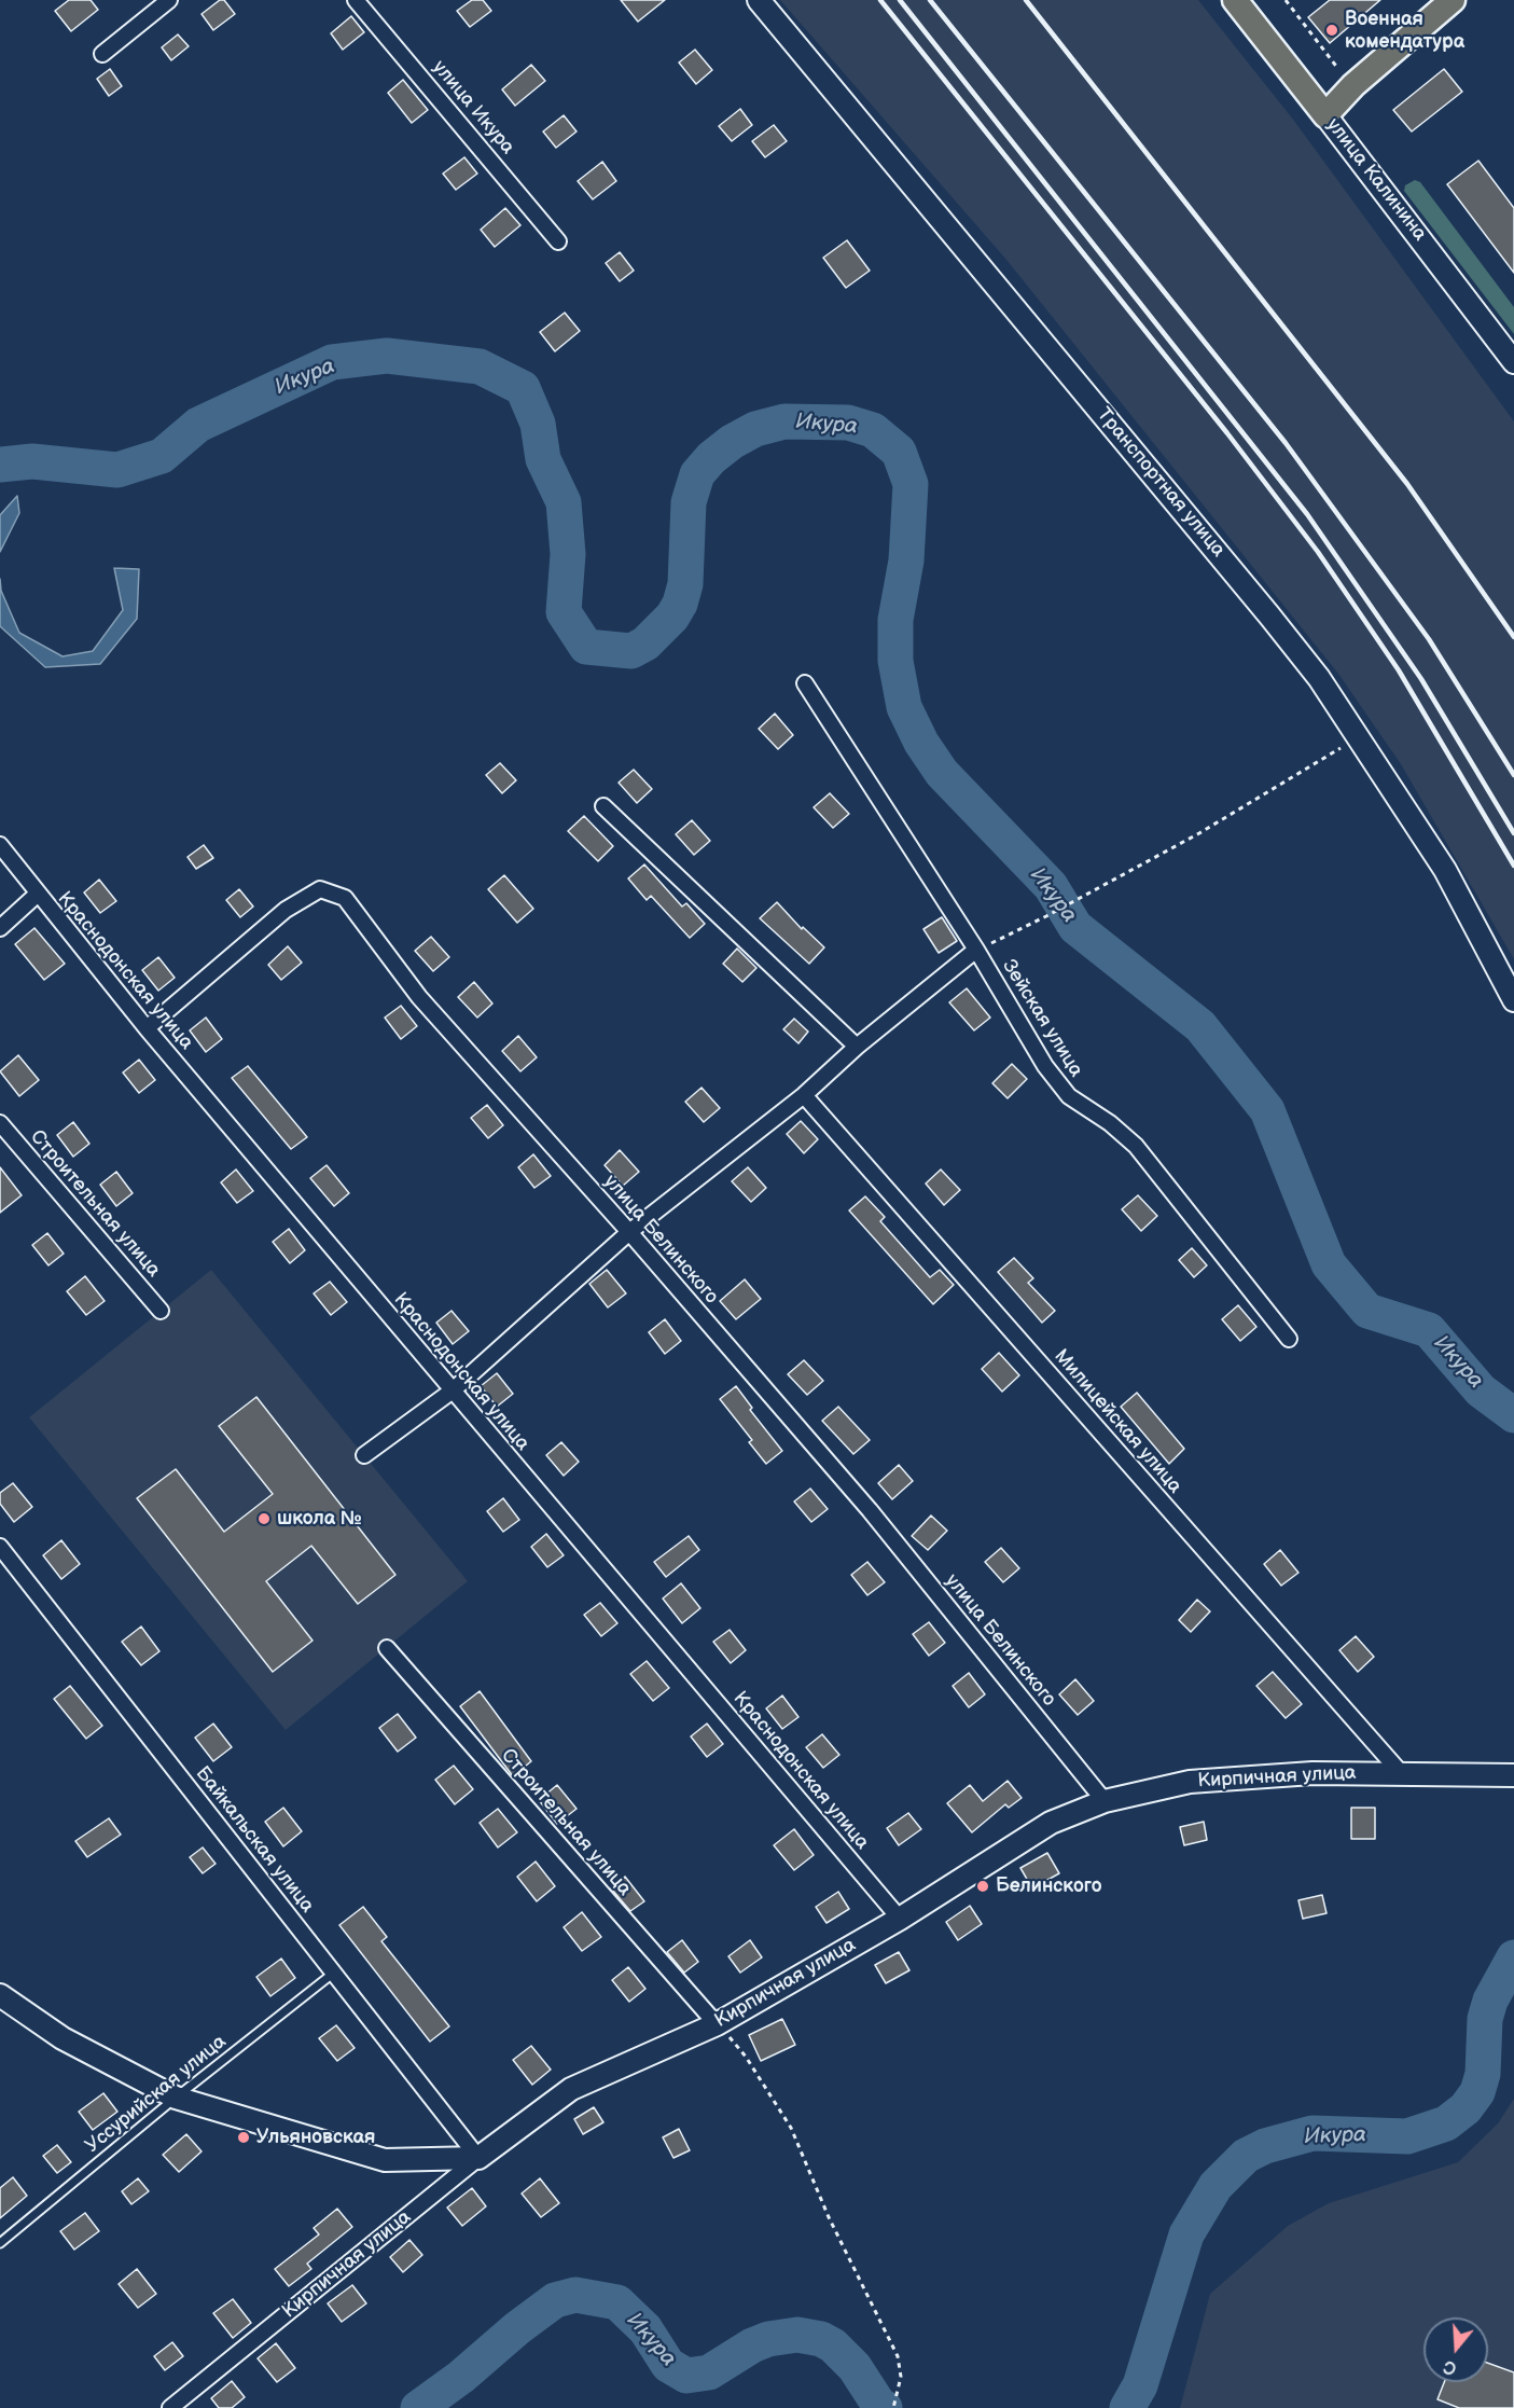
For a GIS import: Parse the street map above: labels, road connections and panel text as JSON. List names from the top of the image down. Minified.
{"streets":{"main road":["улица Калинина"],"street":["улица Икура","Транспортная улица","Краснодонская улица","Зейская улица","Строительная улица","улица Белинского","Милицейская улица","Кирпичная улица","Байкальская улица"],"lane":["Уссурийская улица"]},"crossings":[["Краснодонская улица","улица Белинского"],["Краснодонская улица","Кирпичная улица"],["Строительная улица","Кирпичная улица"],["улица Белинского","Кирпичная улица"],["Милицейская улица","Кирпичная улица"],["Кирпичная улица","Байкальская улица"],["Байкальская улица","Уссурийская улица"]],"water":["Икура"],"places":["Военная комендатура","школа №","Белинского","Ульяновская"],"north":"bottom"}
